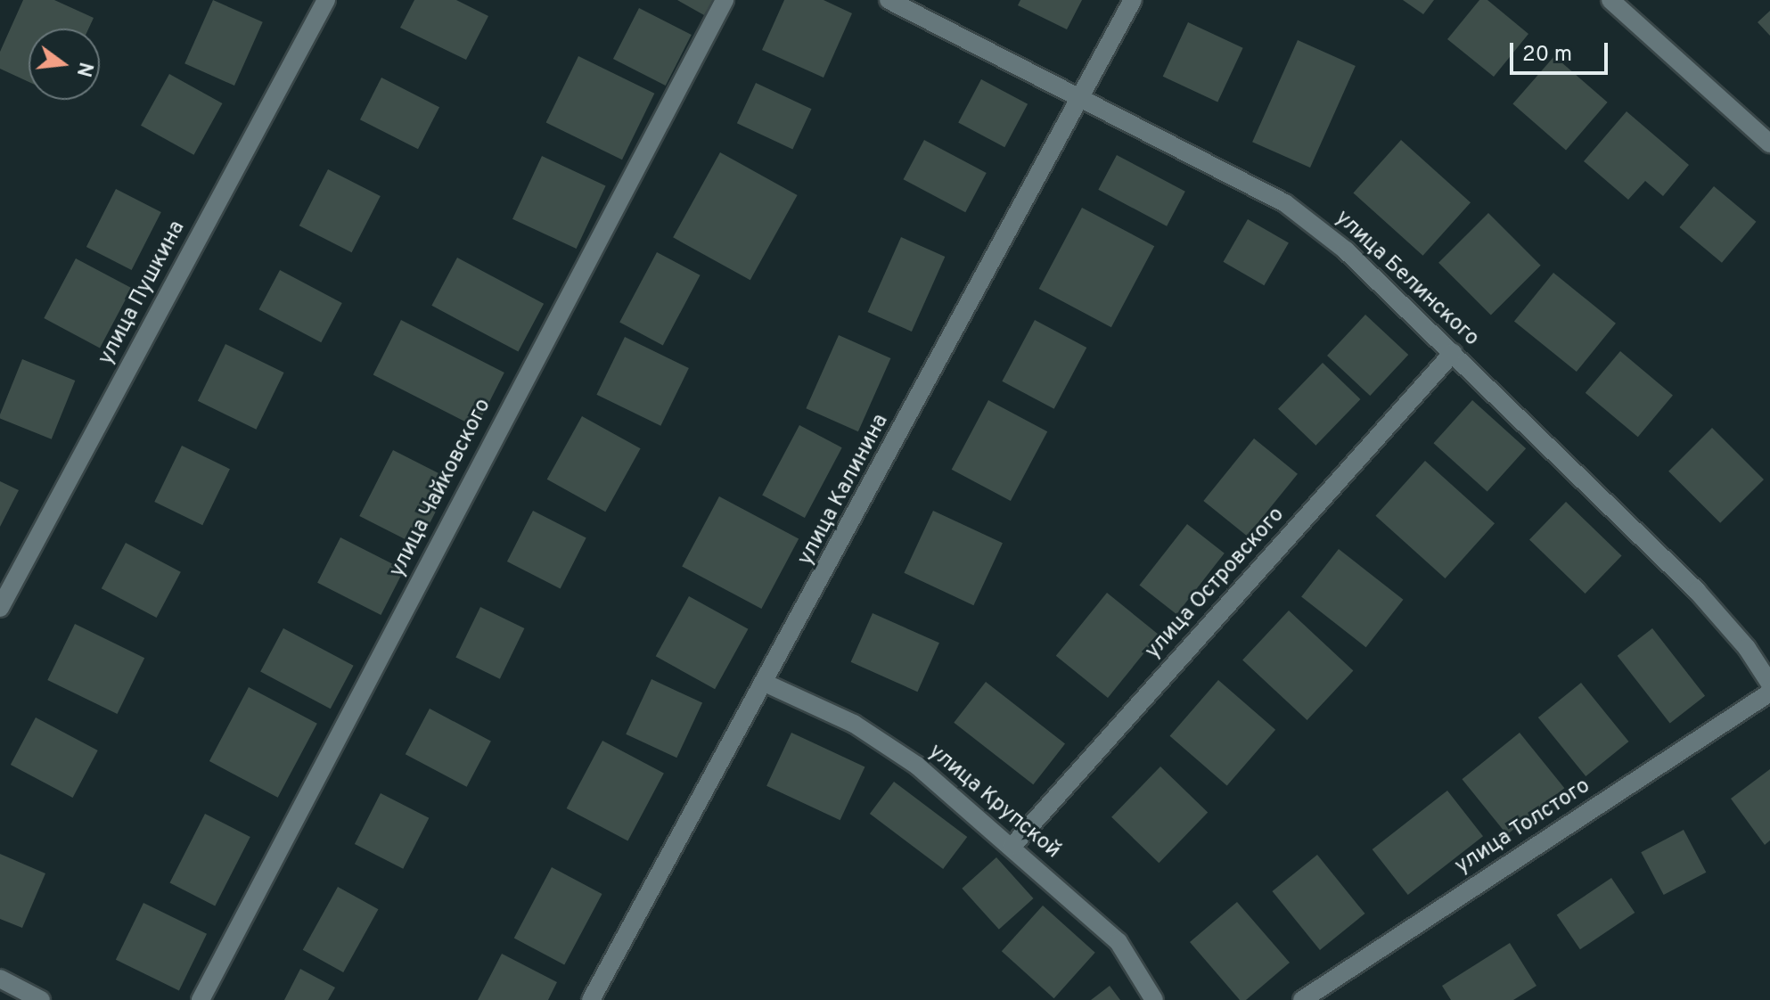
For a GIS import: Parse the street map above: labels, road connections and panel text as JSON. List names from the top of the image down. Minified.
{"streets":{"street":["улица Белинского","улица Пушкина","улица Чайковского","улица Калинина","улица Островского","улица Крупской","улица Толстого"]},"crossings":[["улица Белинского","улица Калинина"],["улица Белинского","улица Островского"],["улица Калинина","улица Крупской"],["улица Островского","улица Крупской"]],"scale_bar":"20 m","north":"right"}
